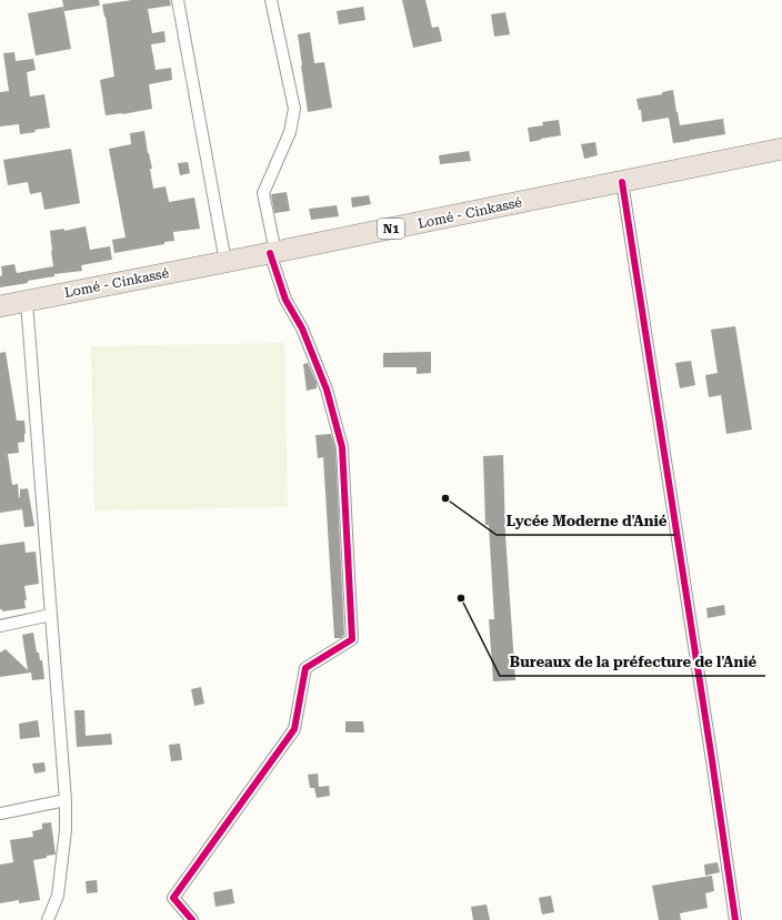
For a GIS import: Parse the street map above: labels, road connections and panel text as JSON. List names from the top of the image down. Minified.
{"streets":{"highway":["Lomé - Cinkassé","N1"]},"places":["Lycée Moderne d'Anié","Bureaux de la préfecture de l'Anié"]}
